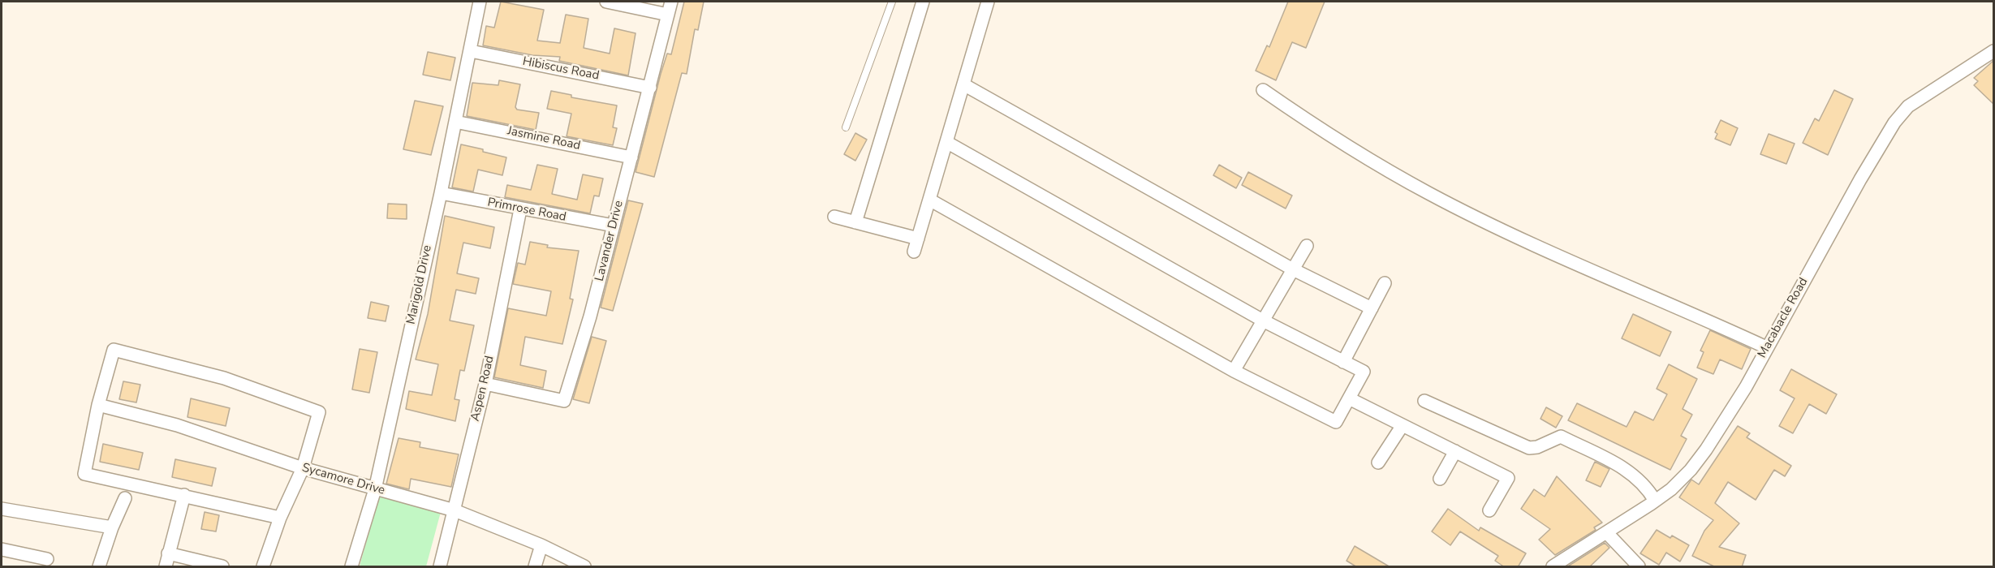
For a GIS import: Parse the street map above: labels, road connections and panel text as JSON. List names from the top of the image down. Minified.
{"streets":{"street":["Hibiscus Road","Jasmine Road","Primrose Road","Lavander Drive","Marigold Drive","Macabacle Road","Aspen Road","Sycamore Drive"]},"crossings":[["Hibiscus Road","Lavander Drive"],["Hibiscus Road","Marigold Drive"],["Jasmine Road","Lavander Drive"],["Jasmine Road","Marigold Drive"],["Primrose Road","Lavander Drive"],["Primrose Road","Marigold Drive"],["Primrose Road","Aspen Road"],["Lavander Drive","Aspen Road"],["Marigold Drive","Sycamore Drive"],["Aspen Road","Sycamore Drive"]]}
